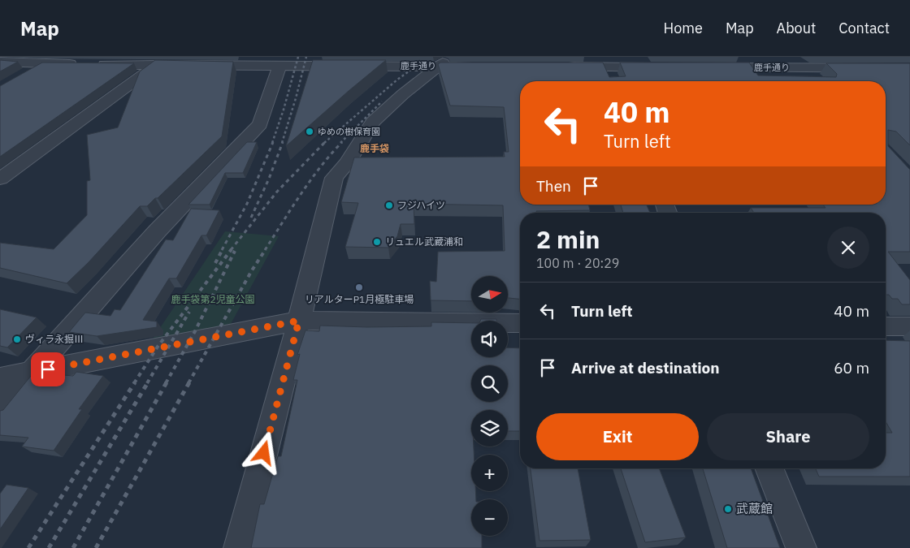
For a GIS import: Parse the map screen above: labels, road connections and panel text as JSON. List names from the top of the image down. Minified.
{"streets":{"street":["鹿手通り"]},"districts":["鹿手袋"],"parks":["鹿手袋第2児童公園"],"places":["ゆめの樹保育園","フジハイツ","リュエル武蔵浦和","リアルターP1月極駐車場","ヴィラ永掘Ⅲ","武蔵館"],"north":"right","page":{"header":"Map","nav":["Home","Map","About","Contact"],"turn":["40 m","Turn left"],"then":"Then","heading":["2 min","100 m · 20:29"],"map_buttons":["+","−"],"list":[{"name":"Turn left","value":"40 m"},{"name":"Arrive at destination","value":"60 m"}],"buttons":["Exit","Share"]}}
